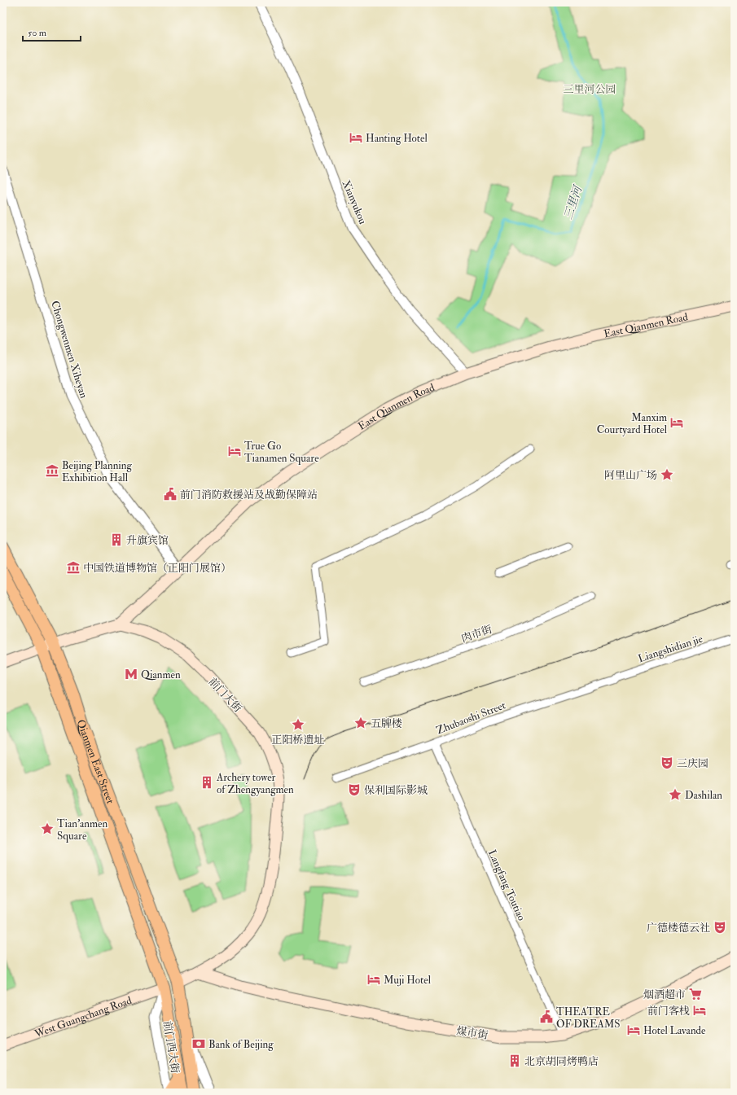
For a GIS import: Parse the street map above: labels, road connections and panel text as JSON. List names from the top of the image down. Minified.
{"streets":{"main road":["East Qianmen Road","前门大街","Qianmen East Street","West Guangchang Road","煤市街"],"street":["Xianyukou","Chongwenmen Xiheyan","肉市街","Liangshidian jie","Zhubaoshi Street","Langfang Toutiao","前门西大街"]},"crossings":[["Xianyukou","East Qianmen Road"],["East Qianmen Road","Chongwenmen Xiheyan"],["East Qianmen Road","前门大街"],["Liangshidian jie","Zhubaoshi Street"],["前门大街","煤市街"],["Zhubaoshi Street","Langfang Toutiao"],["Qianmen East Street","West Guangchang Road"],["Qianmen East Street","前门西大街"],["Langfang Toutiao","煤市街"],["West Guangchang Road","前门西大街"]],"water":["三里河"],"parks":["三里河公园"],"places":{"hotel":["Hanting Hotel","Manxim Courtyard Hotel","True Go Tianamen Square","Muji Hotel","前门客栈","Hotel Lavande"],"museum":["Beijing Planning Exhibition Hall","中国铁道博物馆（正阳门展馆）"],"place":["阿里山广场","五牌楼","正阳桥遗址","Dashilan","Tian'anmen Square"],"public building":["前门消防救援站及战勤保障站","THEATRE OF DREAMS"],"building":["升旗宾馆","Archery tower of Zhengyangmen","北京胡同烤鸭店"],"metro station":["Qianmen"],"theatre":["三庆园","保利国际影城","广德楼德云社"],"supermarket":["烟酒超市"],"bank":["Bank of Beijing"]},"scale_bar":"50 m"}
